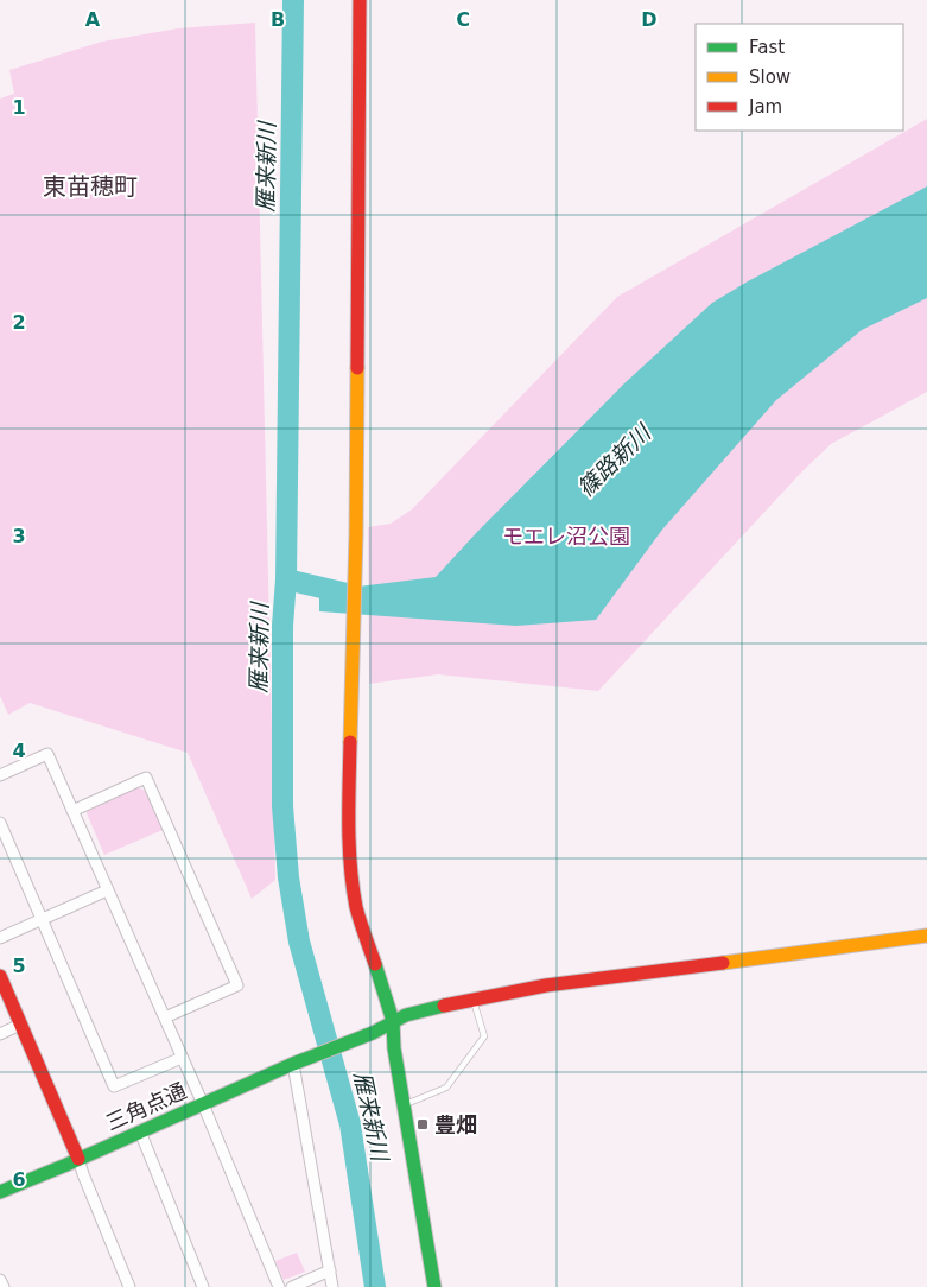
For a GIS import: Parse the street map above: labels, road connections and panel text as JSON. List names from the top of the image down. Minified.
{"streets":{"street":["三角点通"]},"districts":["東苗穂町"],"water":["雁来新川","篠路新川"],"parks":["モエレ沼公園"],"places":{"transit":["豊畑"]},"legend":["Fast","Slow","Jam"],"grid":{"columns":["A","B","C","D"],"rows":["1","2","3","4","5","6"]}}
